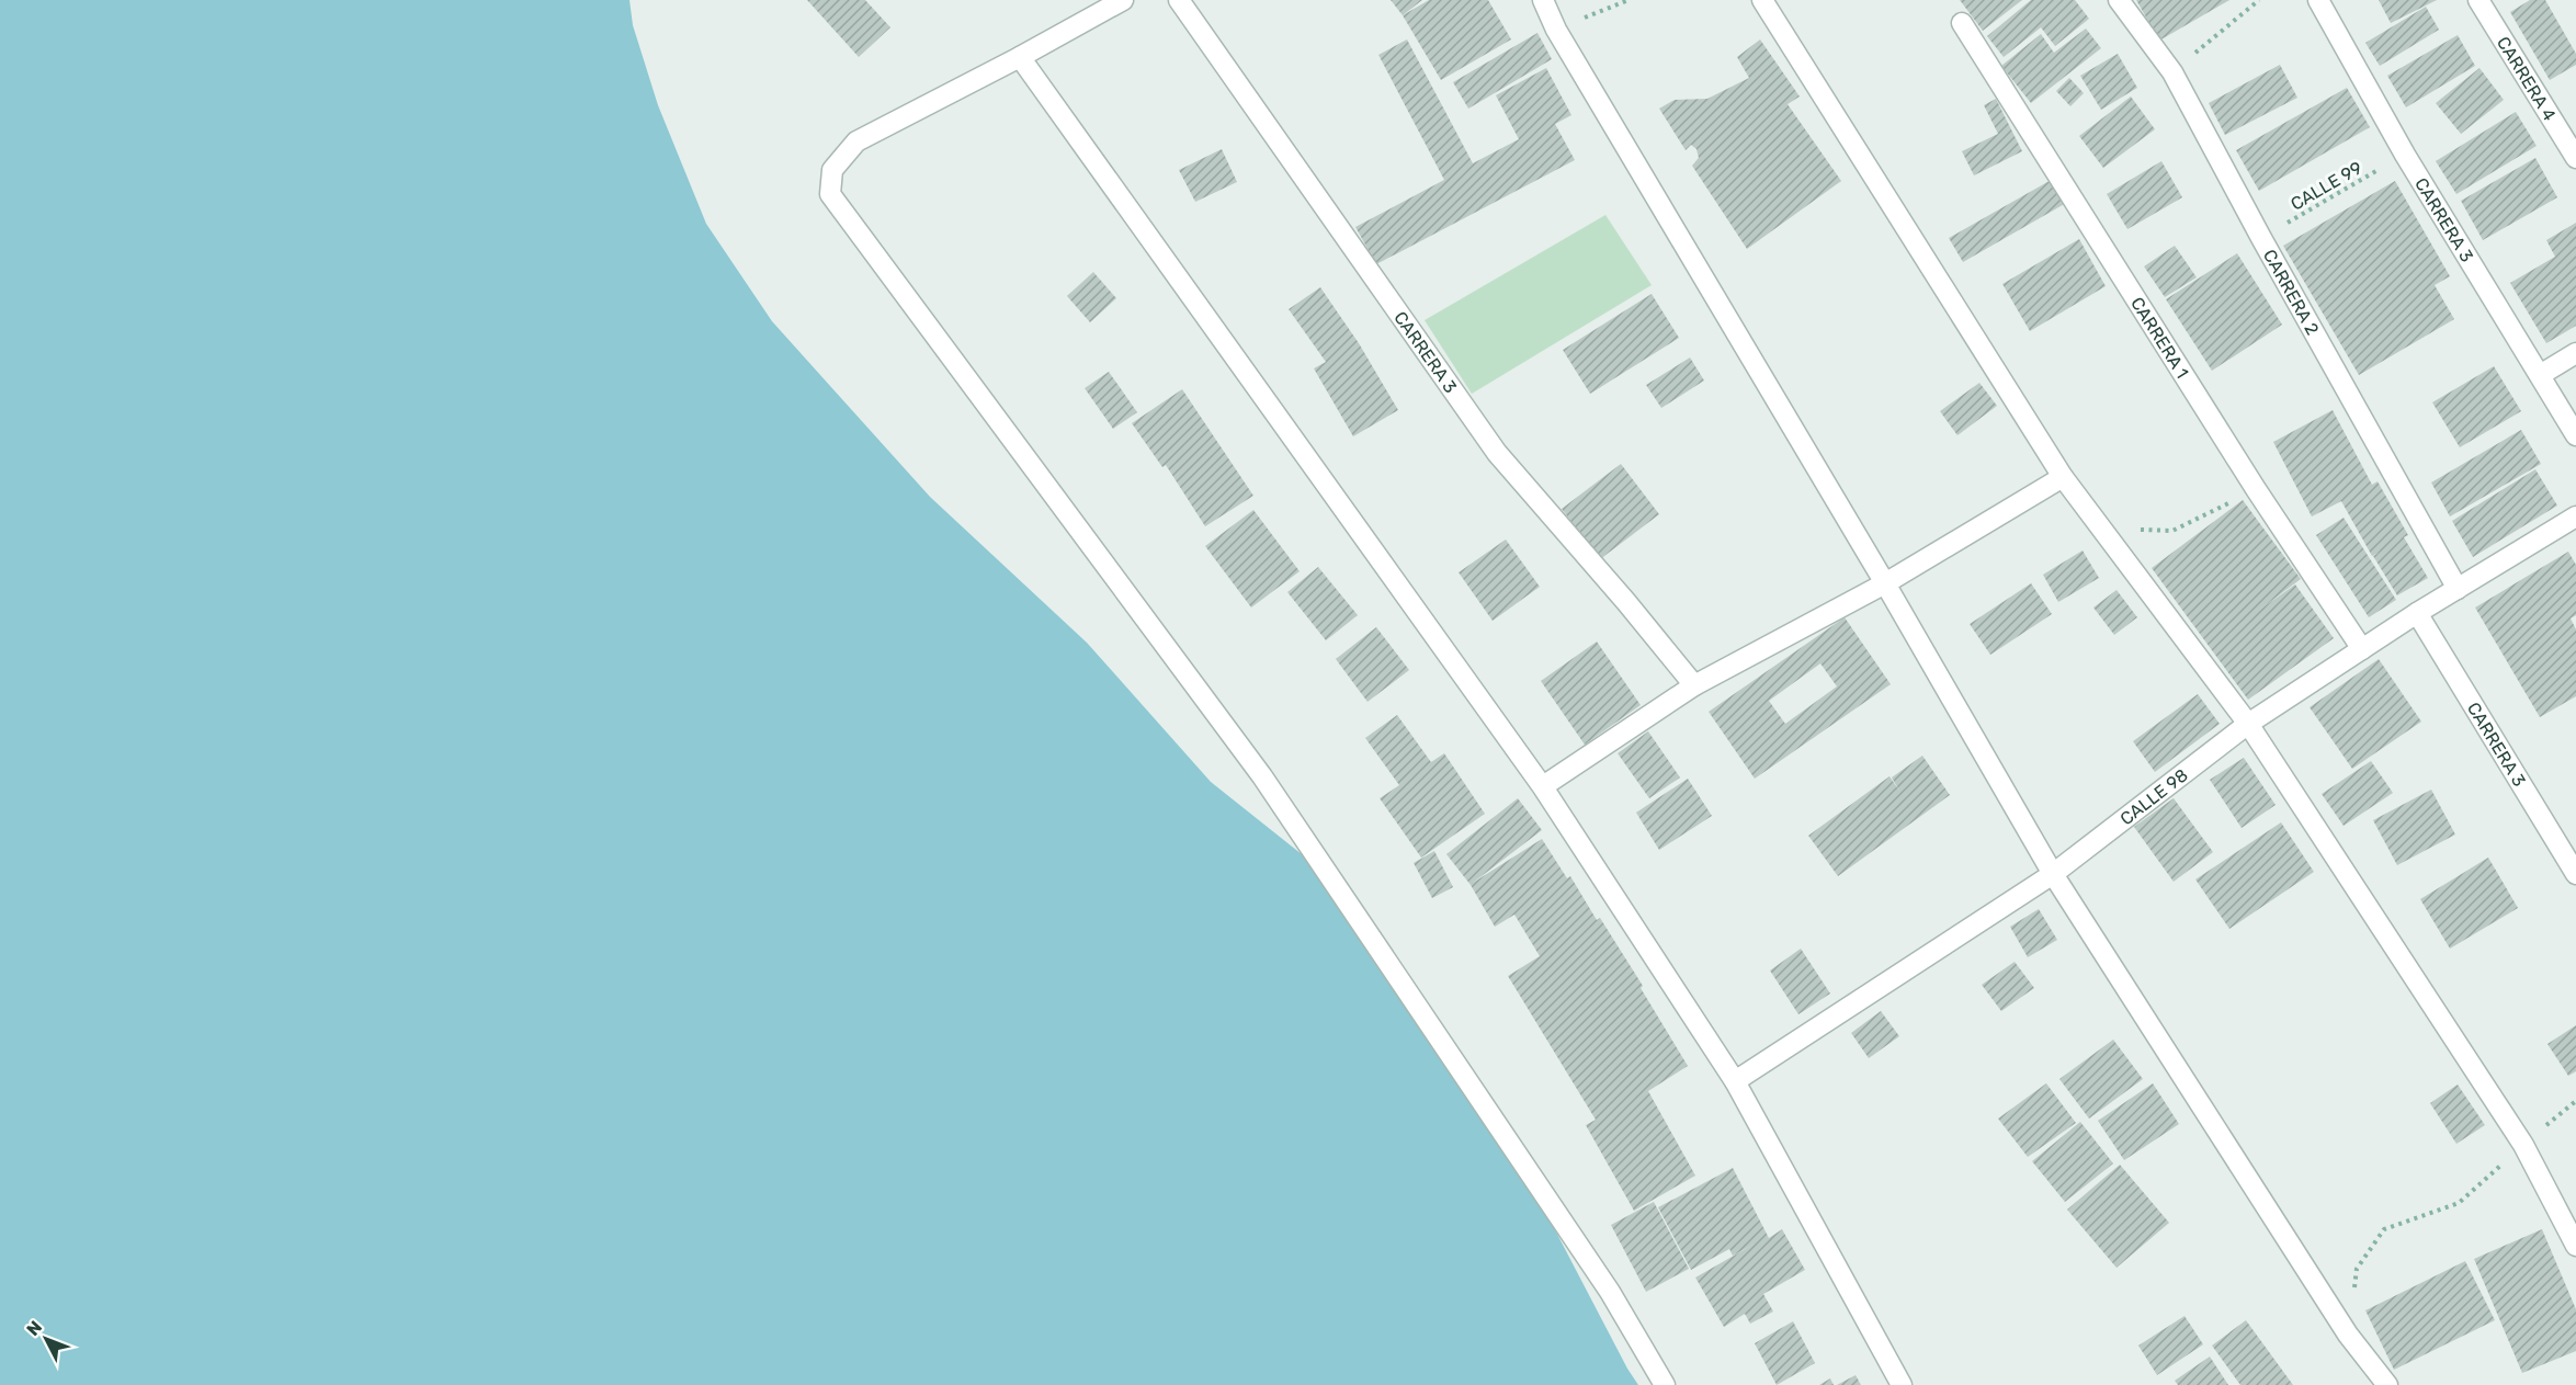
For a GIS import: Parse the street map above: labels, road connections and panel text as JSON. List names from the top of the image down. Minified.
{"streets":{"street":["CARRERA 4","CARRERA 3","CARRERA 2","CARRERA 1","CALLE 98"],"path":["CALLE 99"]},"crossings":[["CALLE 99","CARRERA 3"],["CALLE 99","CARRERA 2"],["CARRERA 3","CALLE 98"],["CARRERA 2","CALLE 98"],["CARRERA 1","CALLE 98"]],"north":"top left"}
